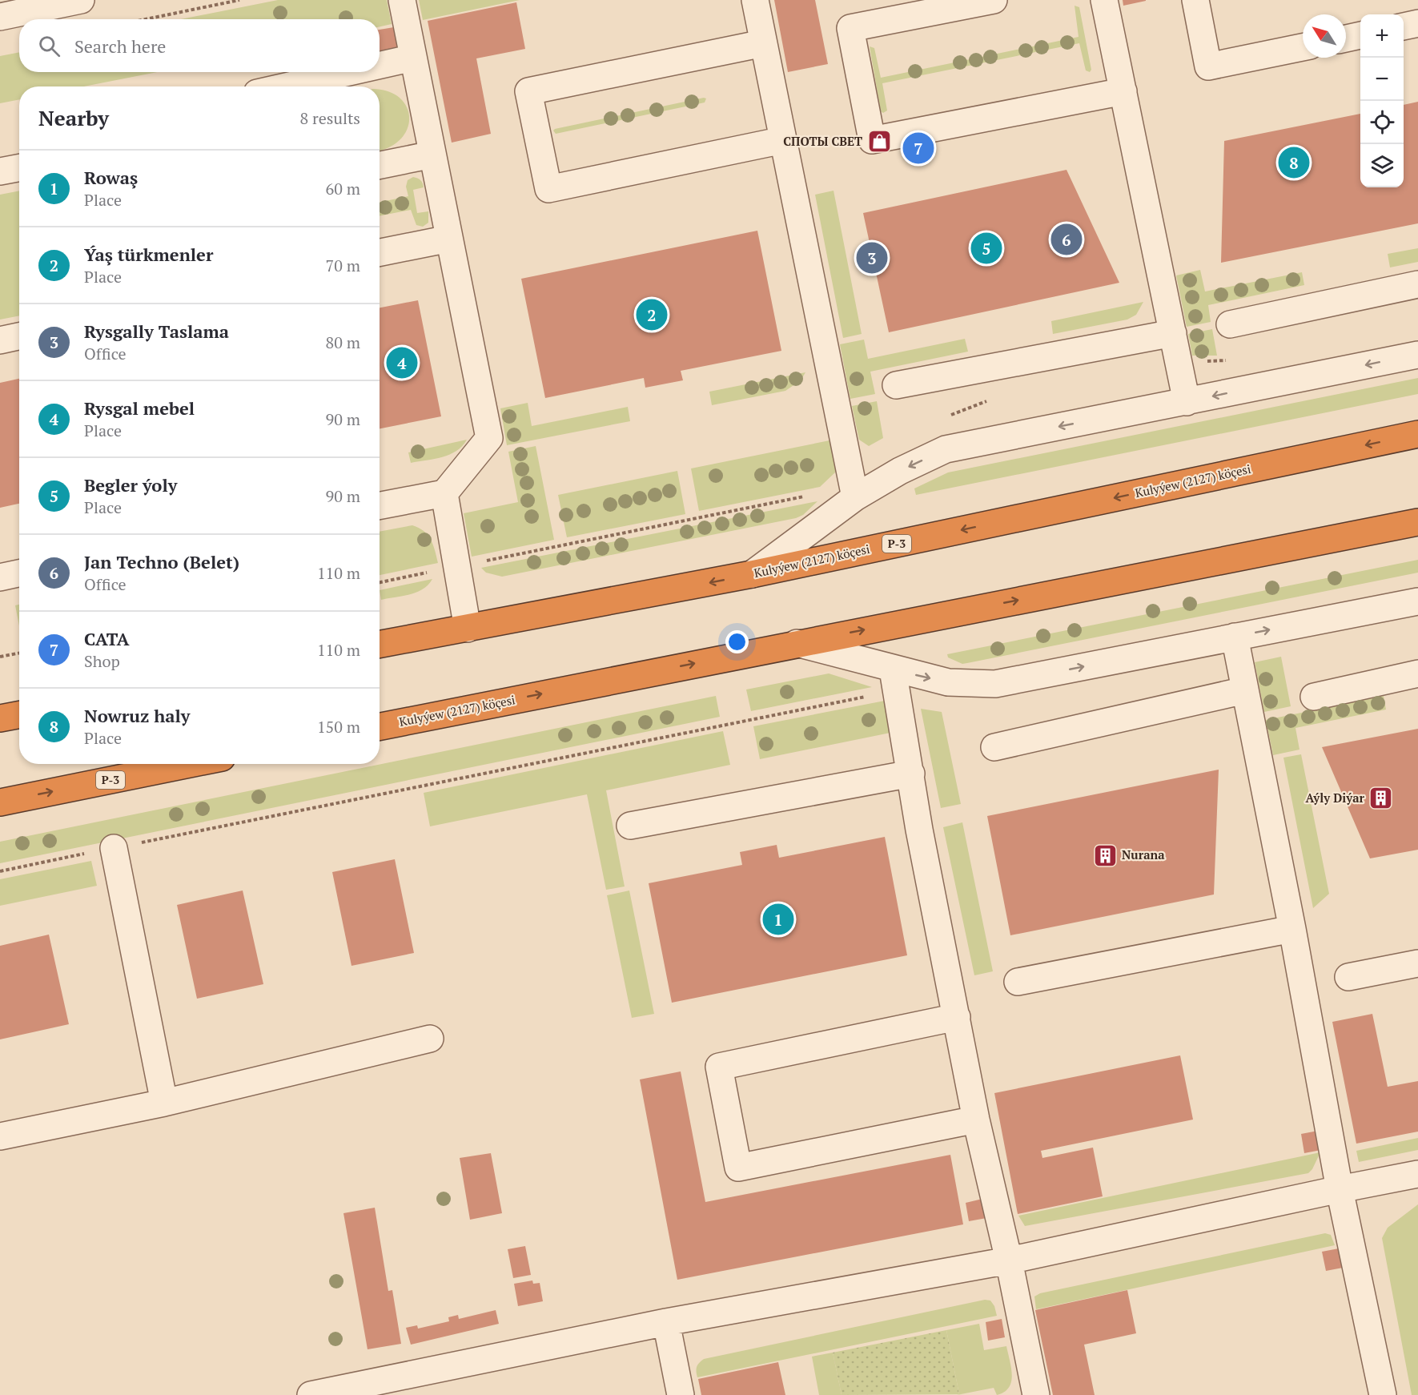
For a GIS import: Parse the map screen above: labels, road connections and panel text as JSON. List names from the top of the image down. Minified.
{"streets":{"highway":["Kulyýew (2127) köçesi","P-3"]},"places":{"shop":["СПОТЫ СВЕТ"],"building":["Aýly Diýar","Nurana"]},"north":"top left","page":{"map_buttons":["+","−"],"search":"Search here","heading":["Nearby","8 results"],"pins":["7","8","6","5","3","2","4","1"],"list":[{"mark":"1","name":"Rowaş","note":"Place","value":"60 m"},{"mark":"2","name":"Ýaş türkmenler","note":"Place","value":"70 m"},{"mark":"3","name":"Rysgally Taslama","note":"Office","value":"80 m"},{"mark":"4","name":"Rysgal mebel","note":"Place","value":"90 m"},{"mark":"5","name":"Begler ýoly","note":"Place","value":"90 m"},{"mark":"6","name":"Jan Techno (Belet)","note":"Office","value":"110 m"},{"mark":"7","name":"CATA","note":"Shop","value":"110 m"},{"mark":"8","name":"Nowruz haly","note":"Place","value":"150 m"}]}}
